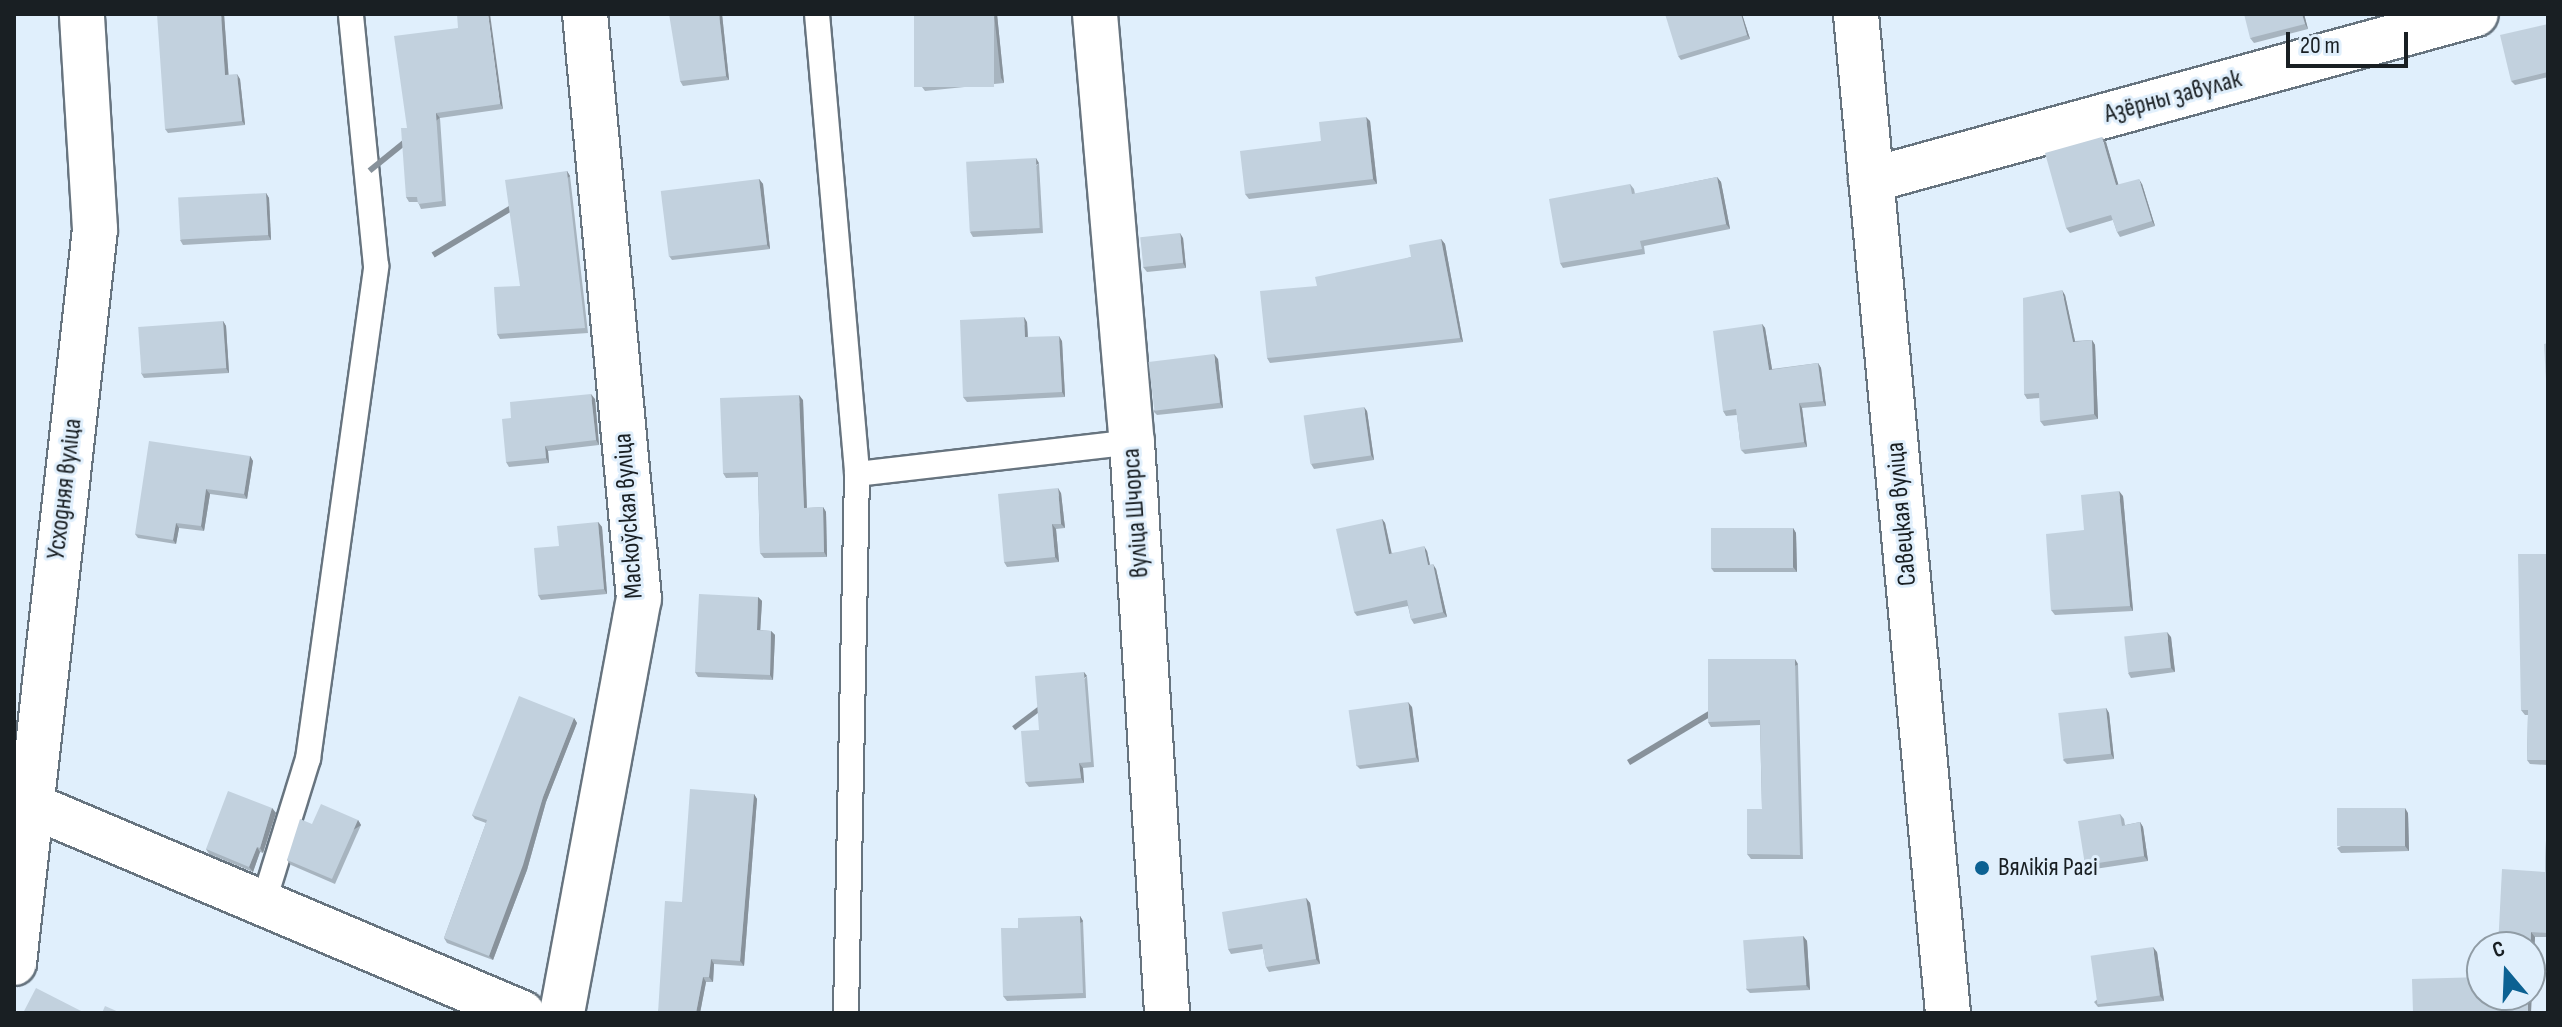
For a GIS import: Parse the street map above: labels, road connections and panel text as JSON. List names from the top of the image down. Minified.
{"streets":{"street":["Азёрны завулак","Усходняя вуліца","вуліца Шчорса","Савецкая вуліца","Маскоўская вуліца"]},"crossings":[["Азёрны завулак","Савецкая вуліца"]],"places":["Вялікія Рагі"],"scale_bar":"20 m","north":"top"}
